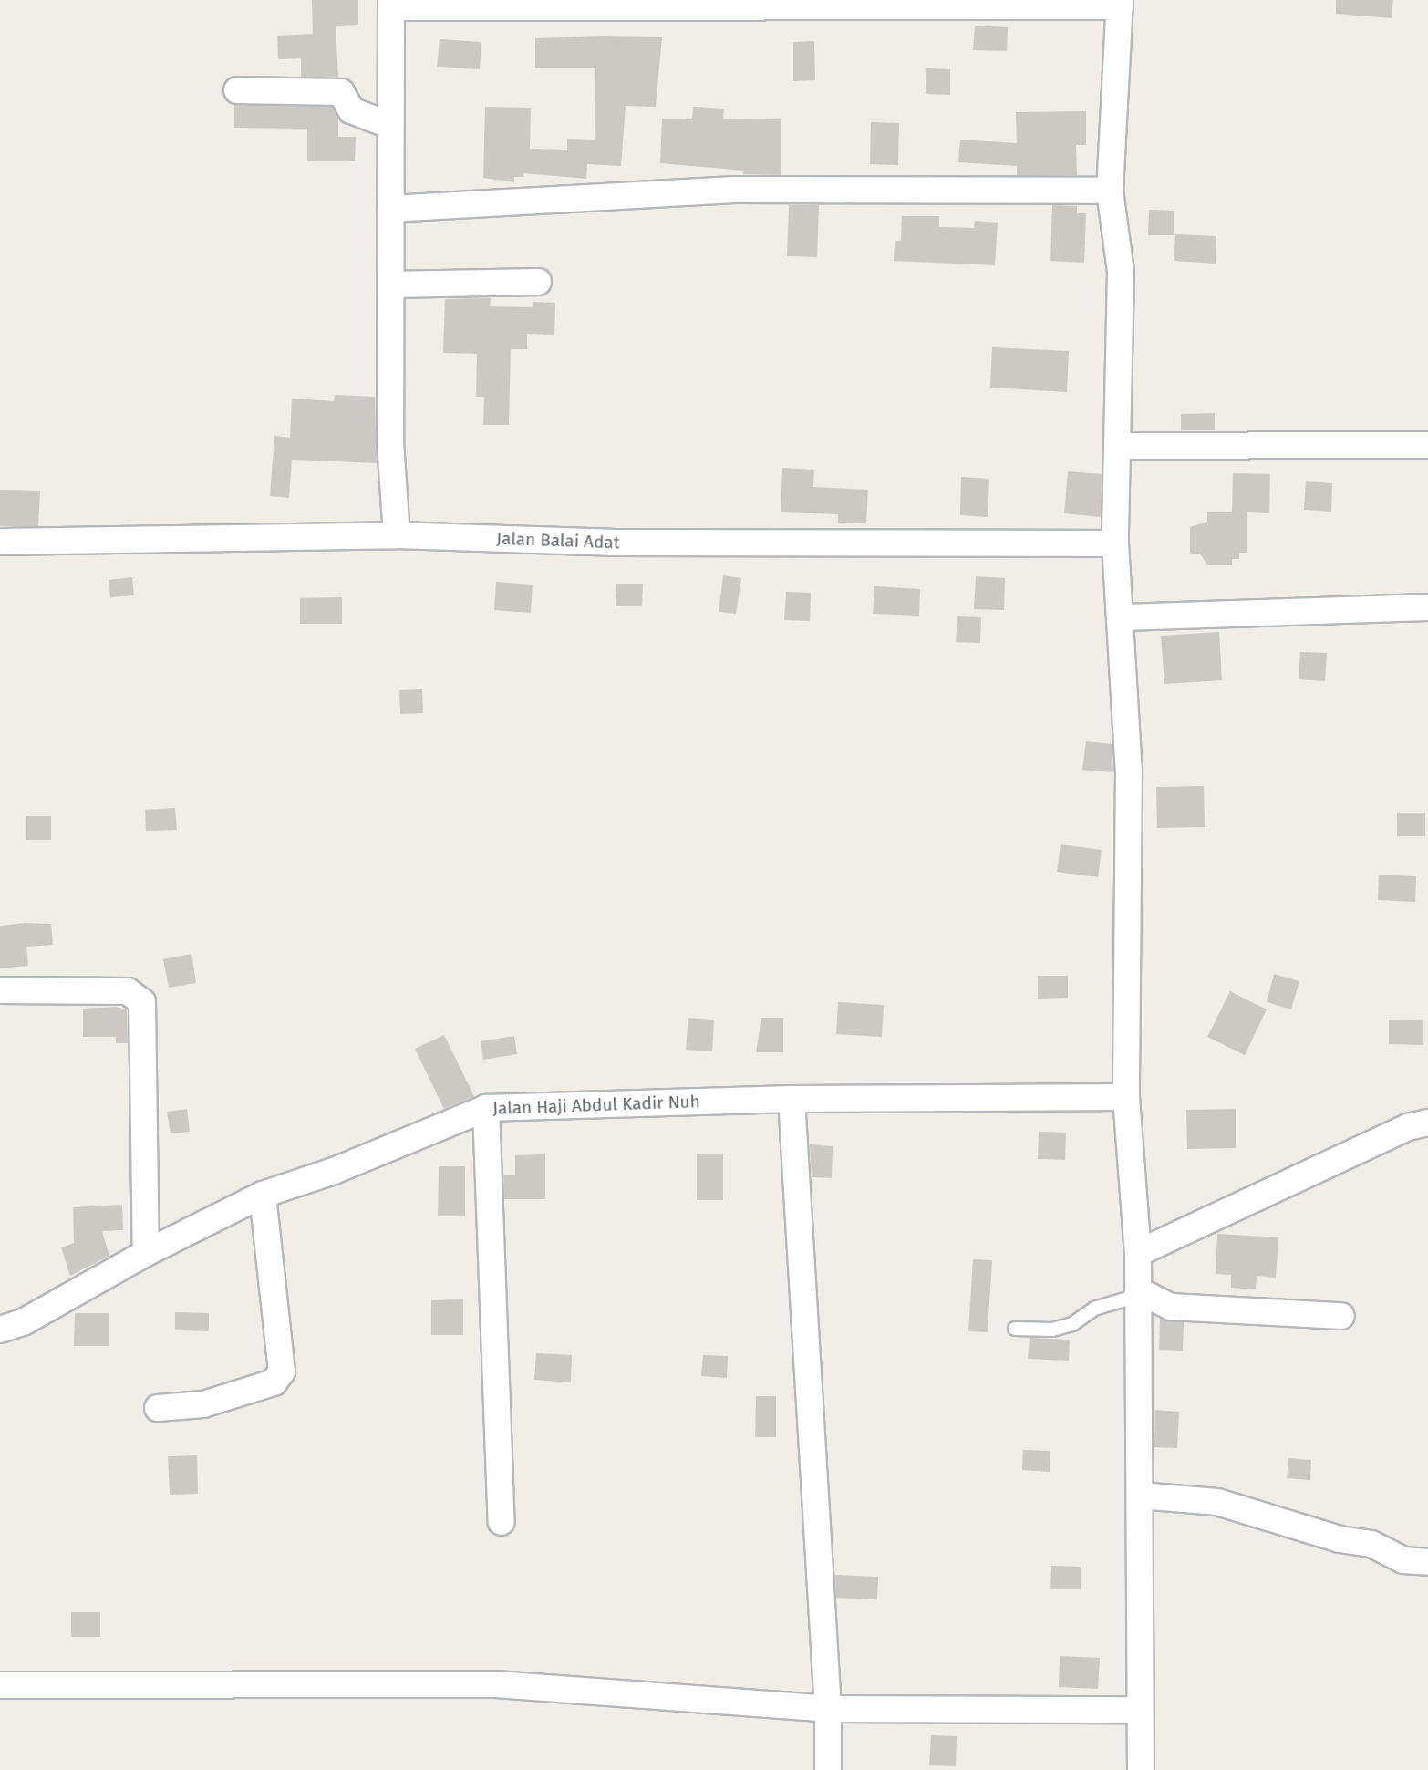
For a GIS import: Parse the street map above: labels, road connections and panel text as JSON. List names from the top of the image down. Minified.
{"streets":{"street":["Jalan Balai Adat","Jalan Haji Abdul Kadir Nuh"]}}
